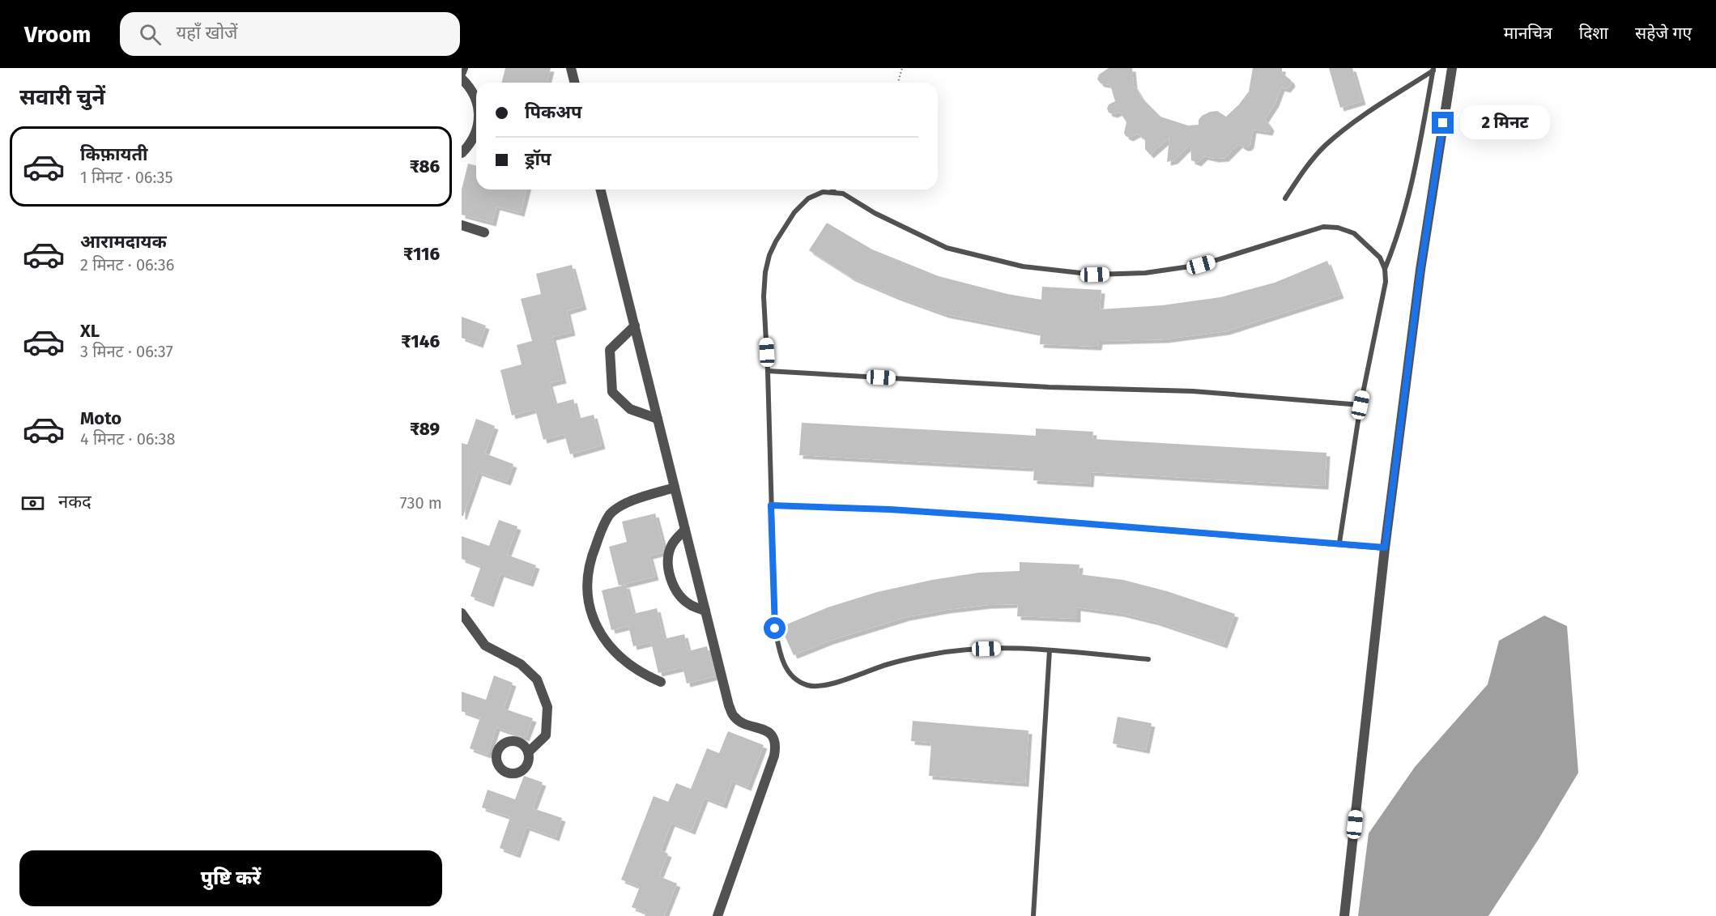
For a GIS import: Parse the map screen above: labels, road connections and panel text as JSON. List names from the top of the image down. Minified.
{"page":{"header":"Vroom","search":"यहाँ खोजें","nav":["मानचित्र","दिशा","सहेजे गए"],"heading":"सवारी चुनें","banner":["पिकअप","ड्रॉप"],"bubble":"2 मिनट","list":[{"name":"किफ़ायती","note":"1 मिनट · 06:35","value":"₹86"},{"name":"आरामदायक","note":"2 मिनट · 06:36","value":"₹116"},{"name":"XL","note":"3 मिनट · 06:37","value":"₹146"},{"name":"Moto","note":"4 मिनट · 06:38","value":"₹89"}],"pay":["नकद","730 m"],"buttons":"पुष्टि करें"}}
